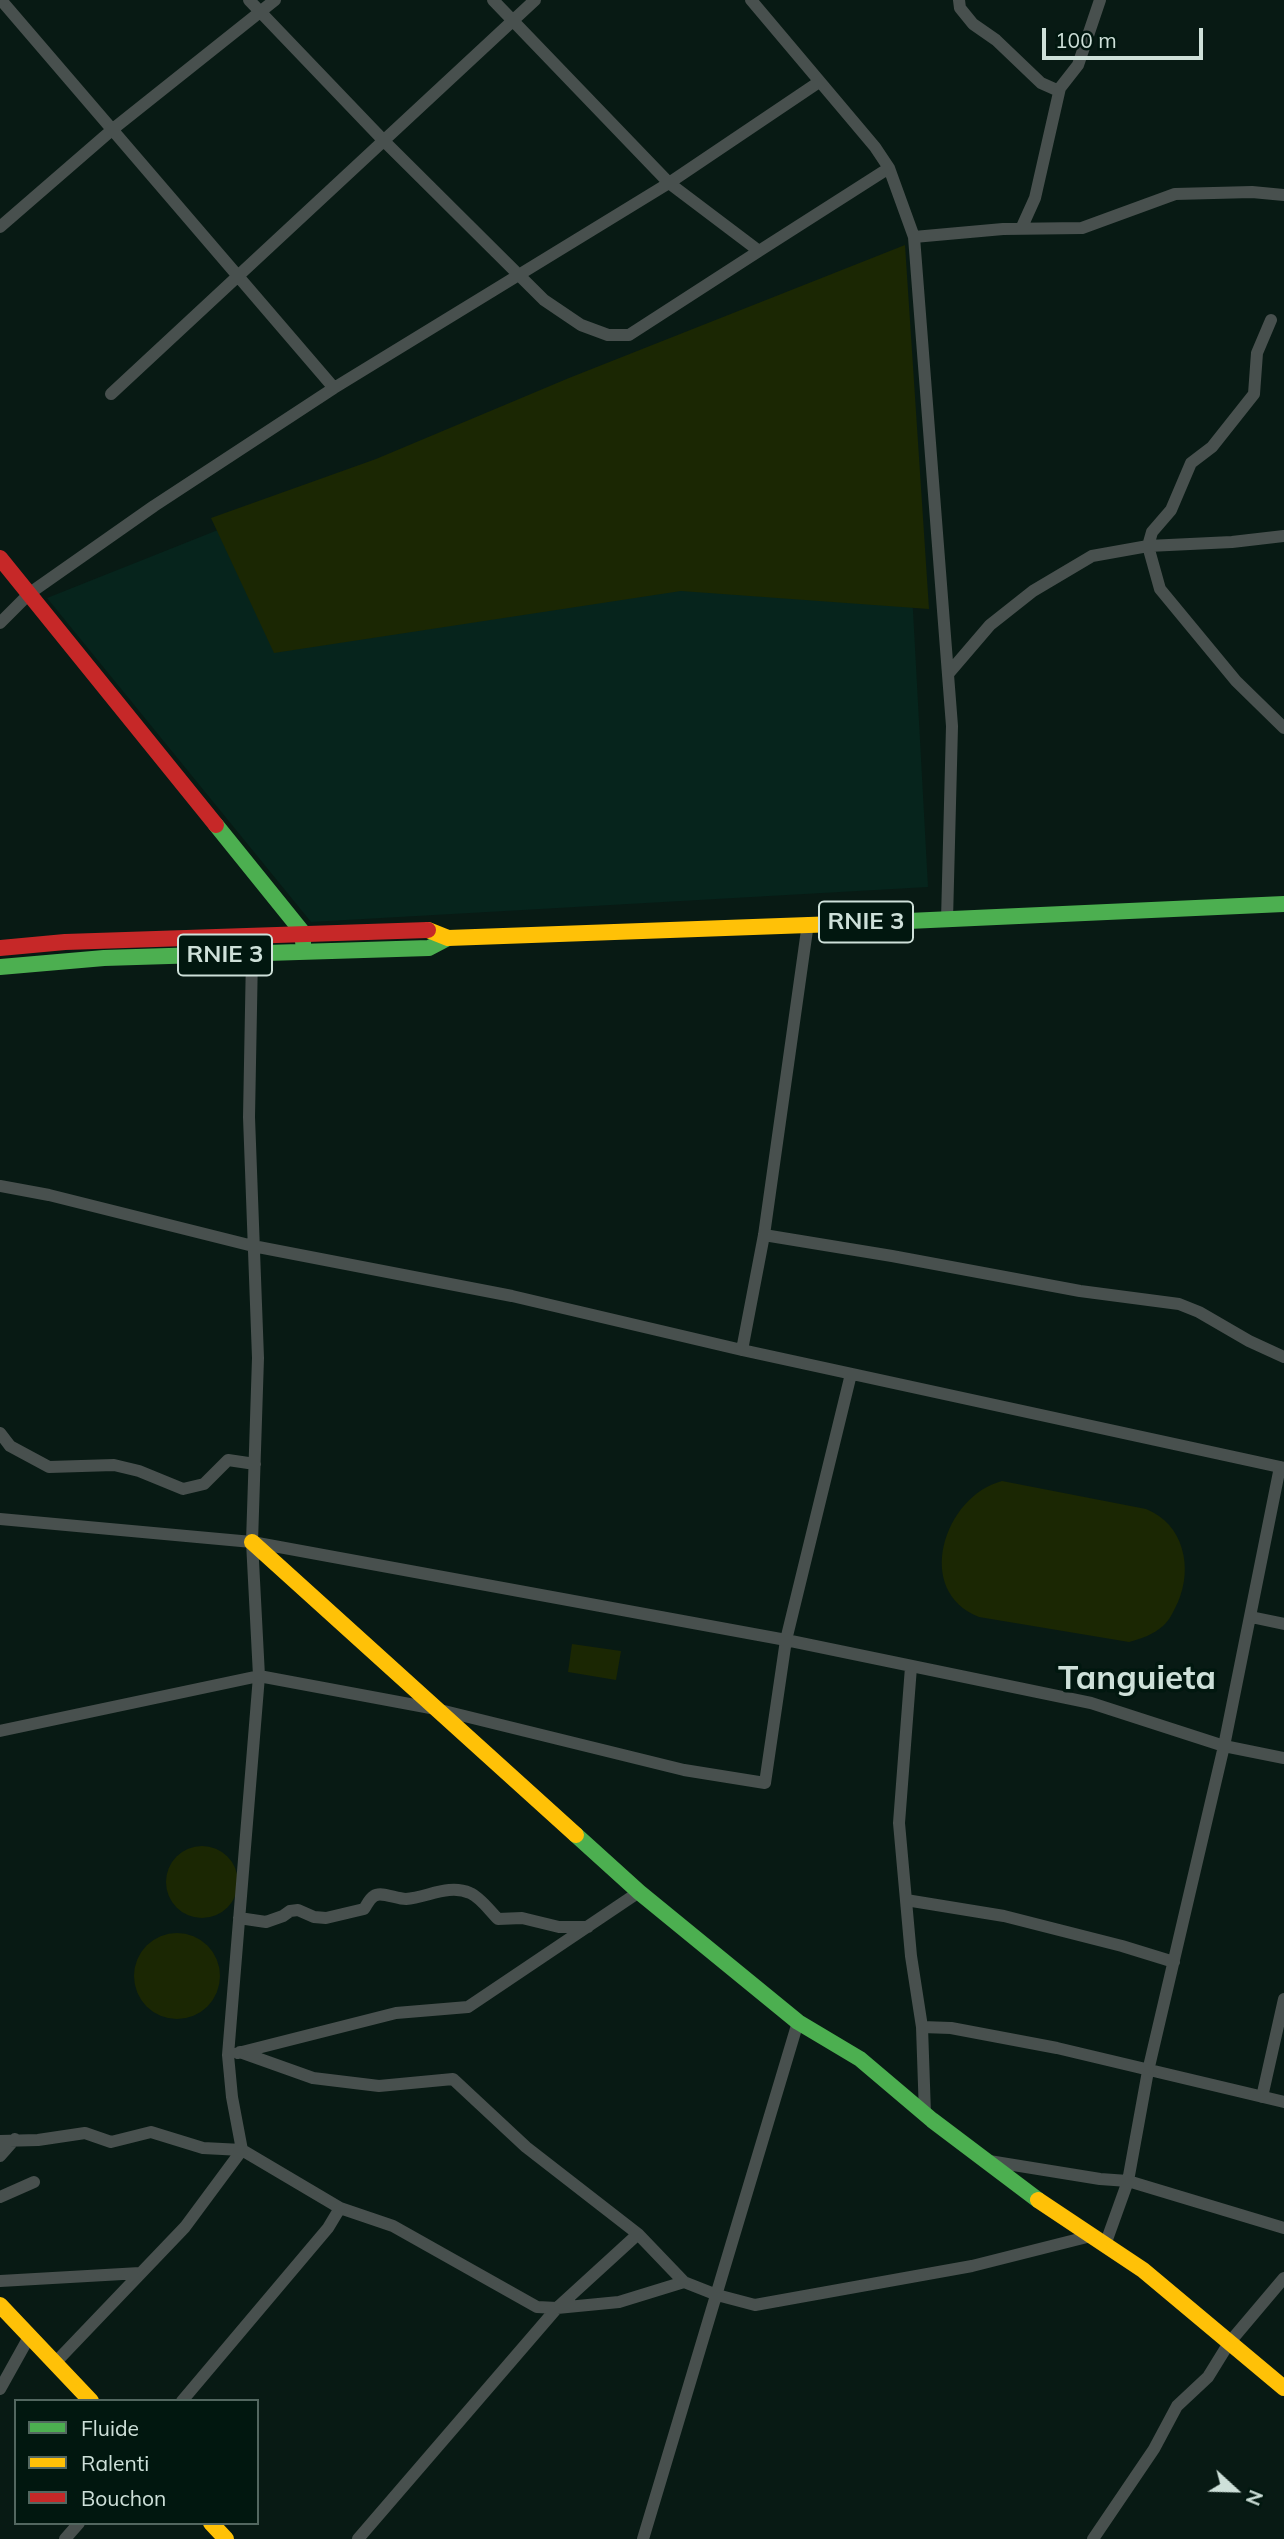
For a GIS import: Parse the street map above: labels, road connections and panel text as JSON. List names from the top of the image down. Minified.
{"streets":{"main road":["RNIE 3"]},"districts":["Tanguieta"],"legend":["Fluide","Ralenti","Bouchon"],"scale_bar":"100 m","north":"right"}
